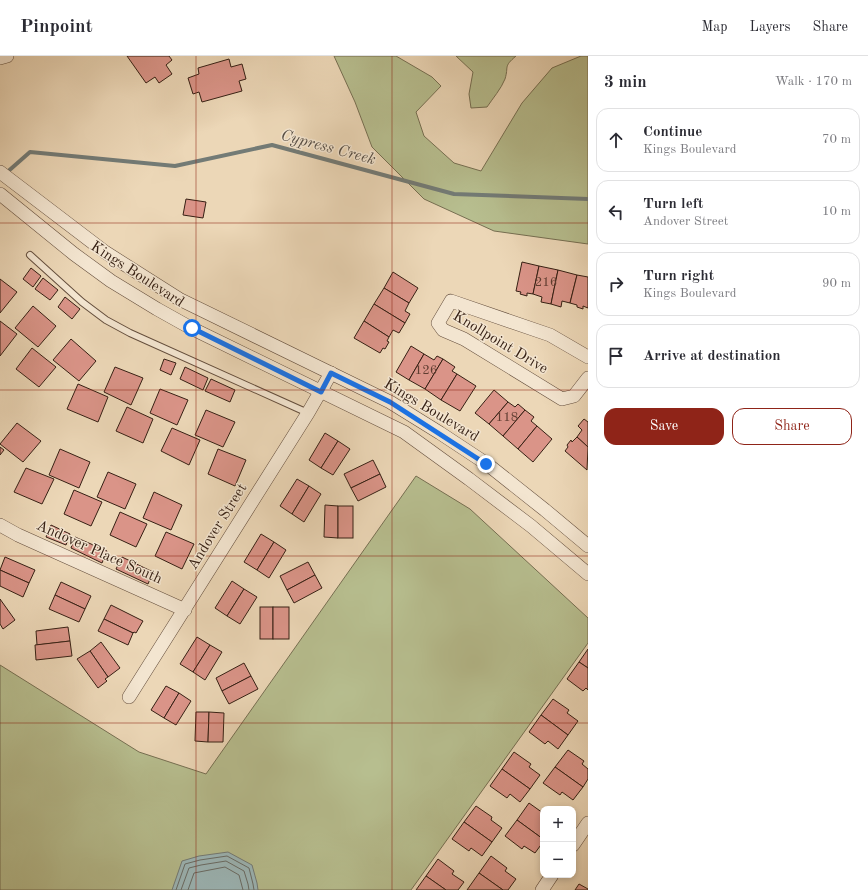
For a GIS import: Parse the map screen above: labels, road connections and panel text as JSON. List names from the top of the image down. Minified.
{"streets":{"street":["Kings Boulevard","Knollpoint Drive","Andover Street","Andover Place South"]},"crossings":[["Kings Boulevard","Andover Street"],["Andover Street","Andover Place South"]],"water":["Cypress Creek"],"house_numbers":["216","126","118"],"page":{"header":"Pinpoint","nav":["Map","Layers","Share"],"heading":["3 min","Walk · 170 m"],"list":[["Continue","Kings Boulevard","70 m"],["Turn left","Andover Street","10 m"],["Turn right","Kings Boulevard","90 m"],"Arrive at destination"],"buttons":["Save","Share"],"map_buttons":["+","−"]}}
